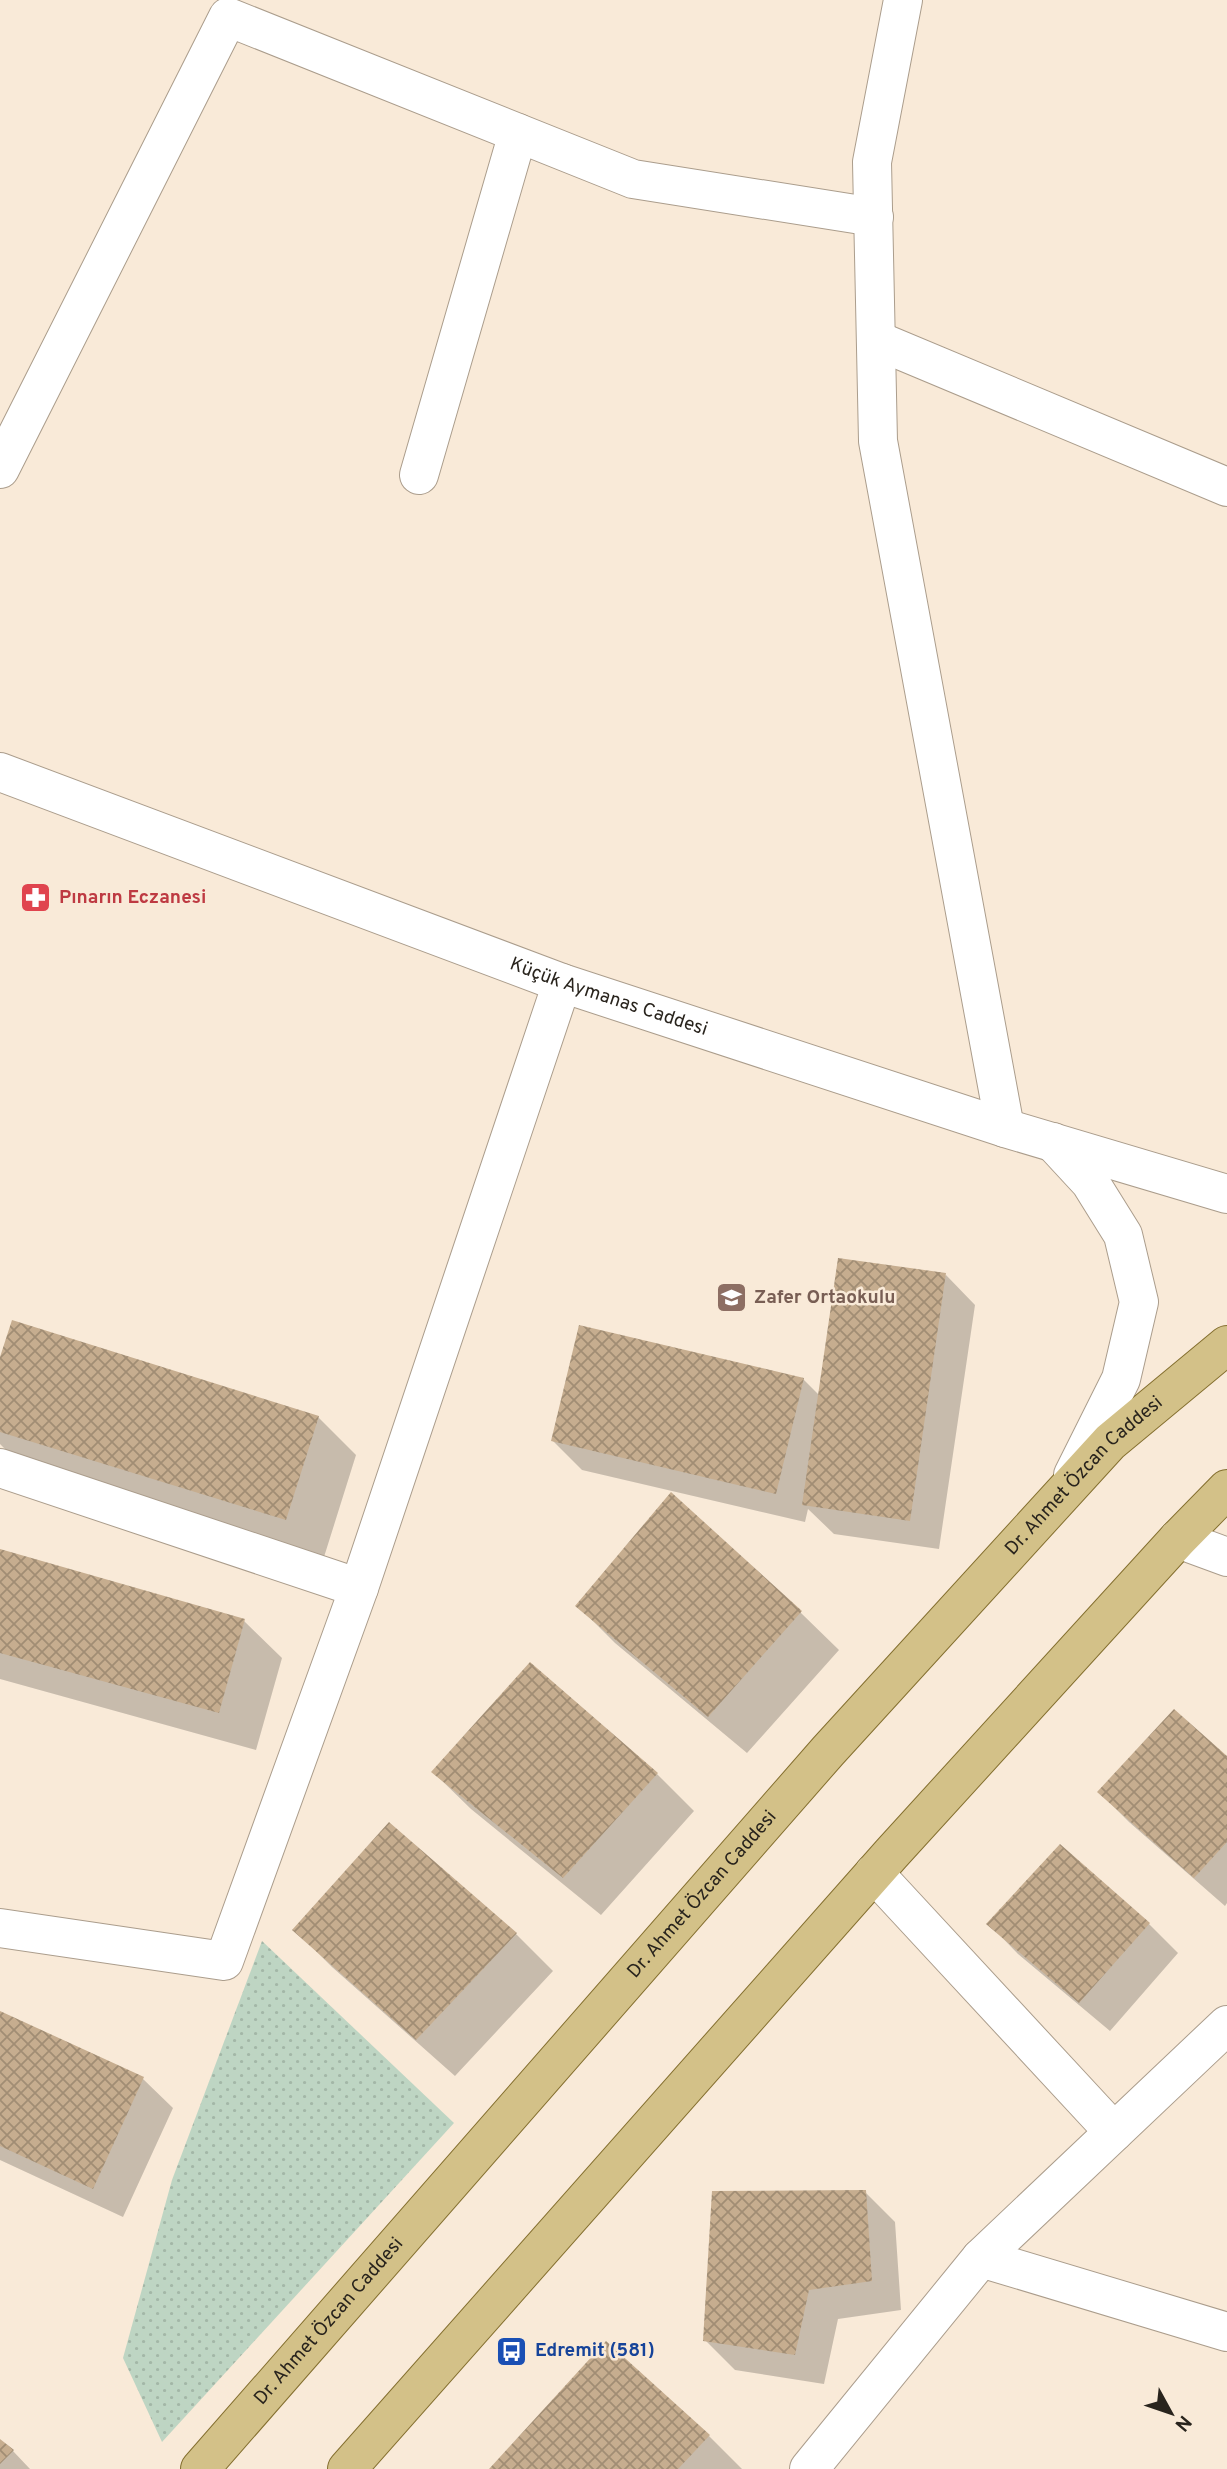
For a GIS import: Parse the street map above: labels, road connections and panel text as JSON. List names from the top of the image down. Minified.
{"streets":{"main road":["Dr. Ahmet Özcan Caddesi"],"street":["Küçük Aymanas Caddesi"]},"places":{"pharmacy":["Pınarın Eczanesi"],"school or university":["Zafer Ortaokulu"],"bus stop":["Edremit (581)"]},"north":"bottom right"}
